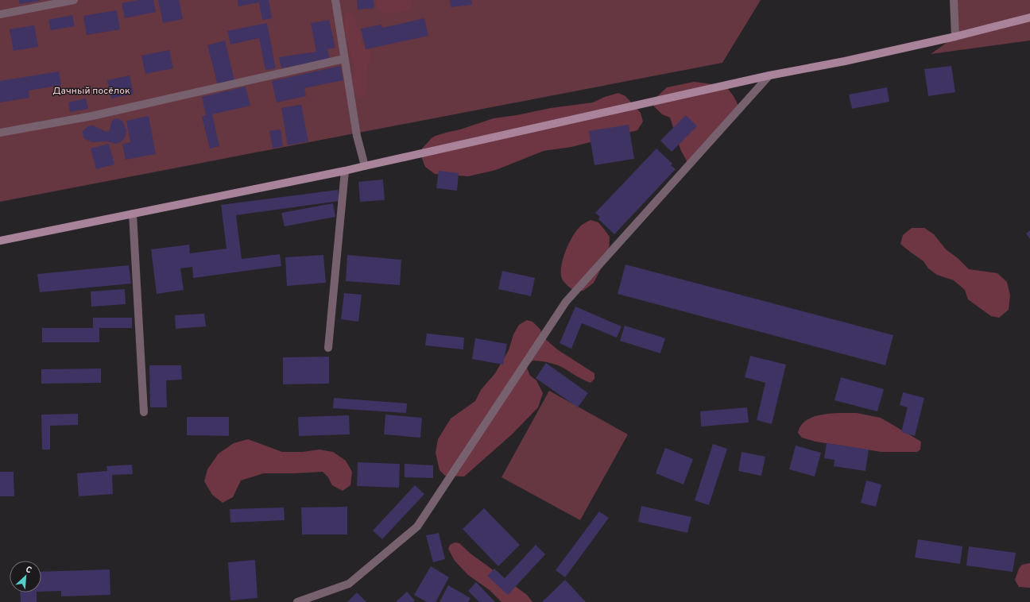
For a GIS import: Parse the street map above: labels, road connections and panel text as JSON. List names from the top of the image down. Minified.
{"parks":["Дачный посёлок"],"north":"top right"}
